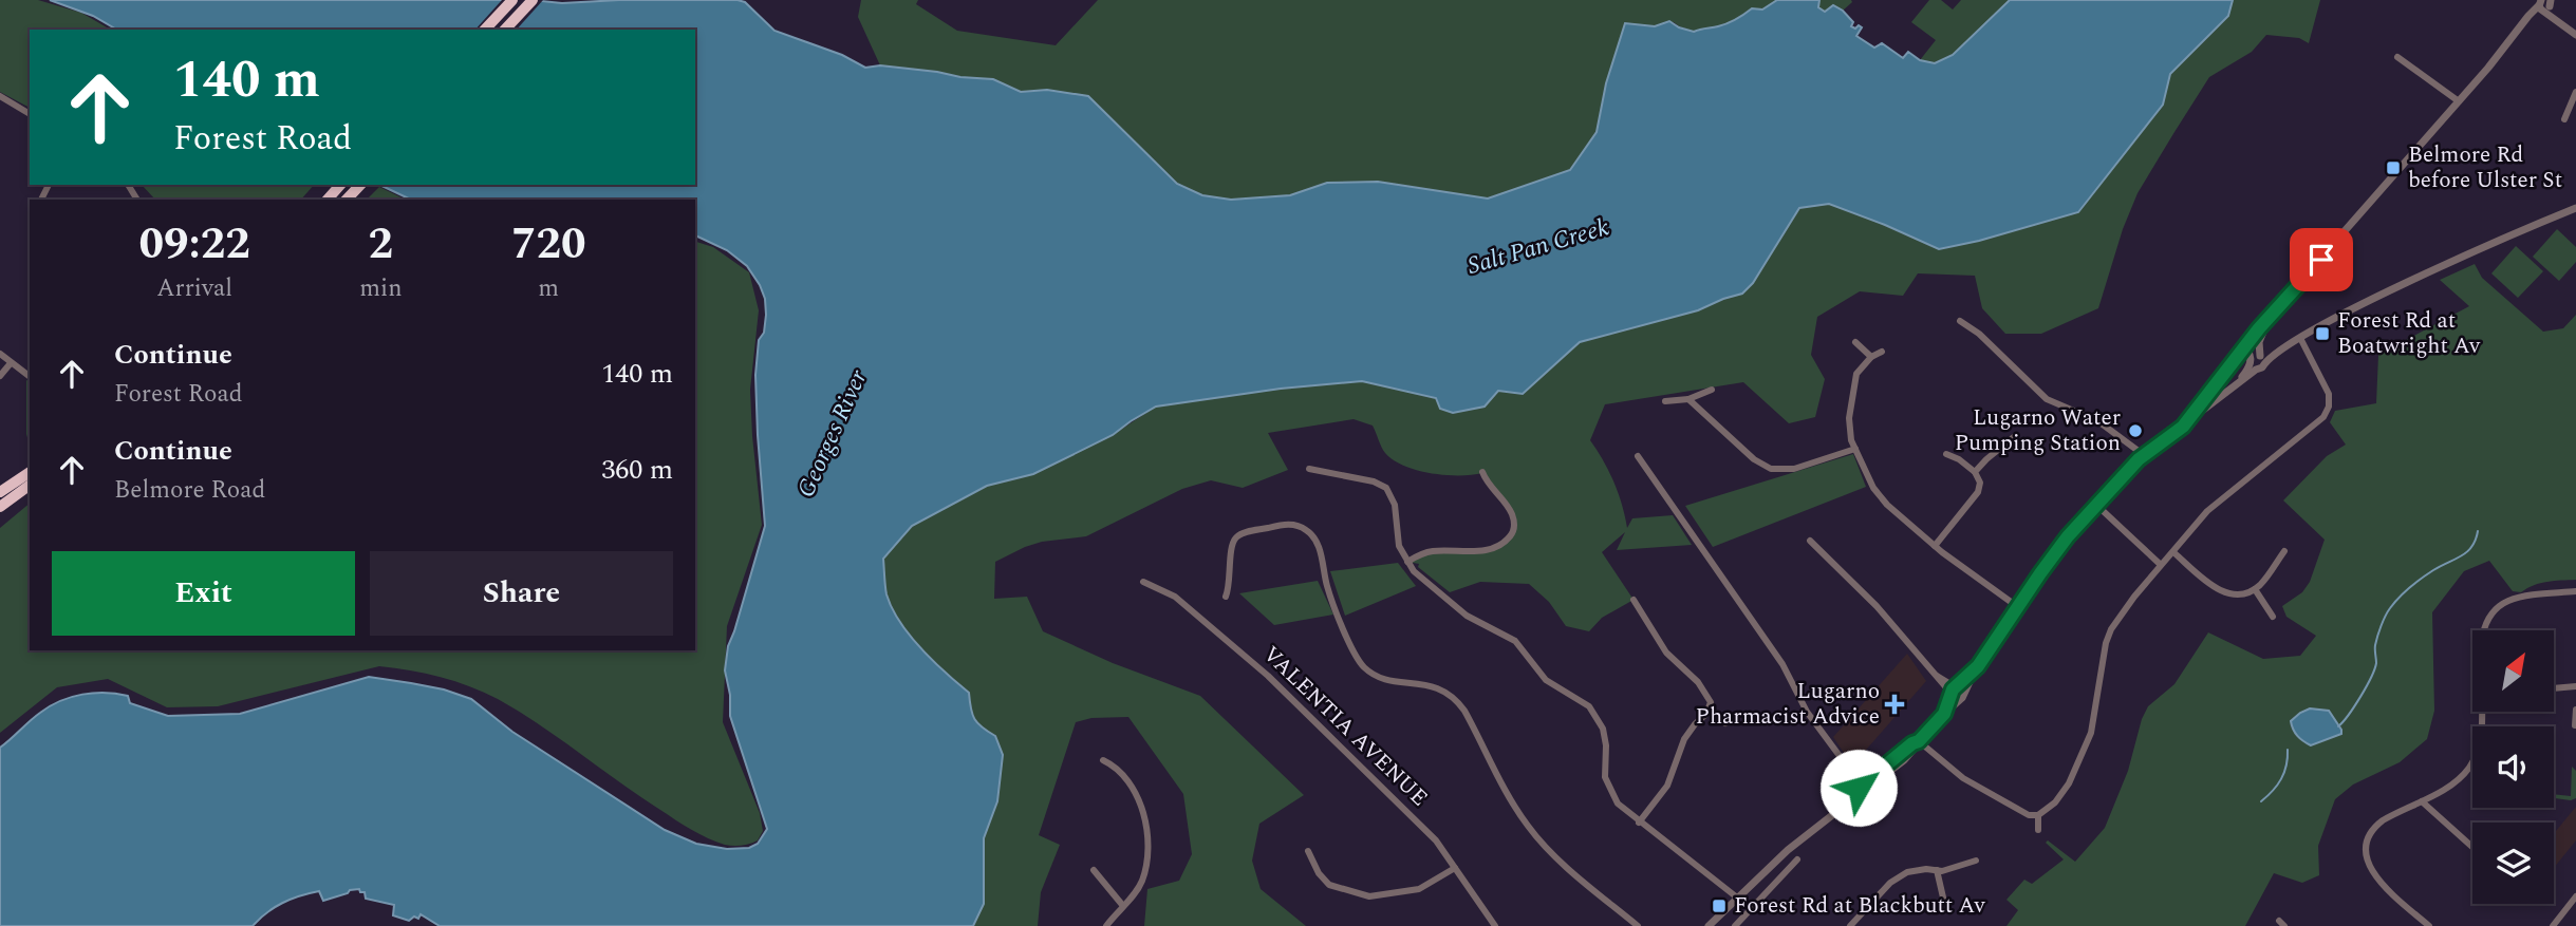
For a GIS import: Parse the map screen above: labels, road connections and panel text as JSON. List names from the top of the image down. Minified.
{"streets":{"street":["VALENTIA AVENUE"]},"water":["Salt Pan Creek","Georges River"],"places":{"transit":["Belmore Rd before Ulster St","Forest Rd at Boatwright Av","Forest Rd at Blackbutt Av"],"other":["Lugarno Water Pumping Station"],"health":["Lugarno Pharmacist Advice"]},"north":"top right","page":{"turn":["140 m","Forest Road"],"eta":["09:22","Arrival","2","min","720","m"],"list":[{"name":"Continue","note":"Forest Road","value":"140 m"},{"name":"Continue","note":"Belmore Road","value":"360 m"}],"buttons":["Exit","Share"]}}
